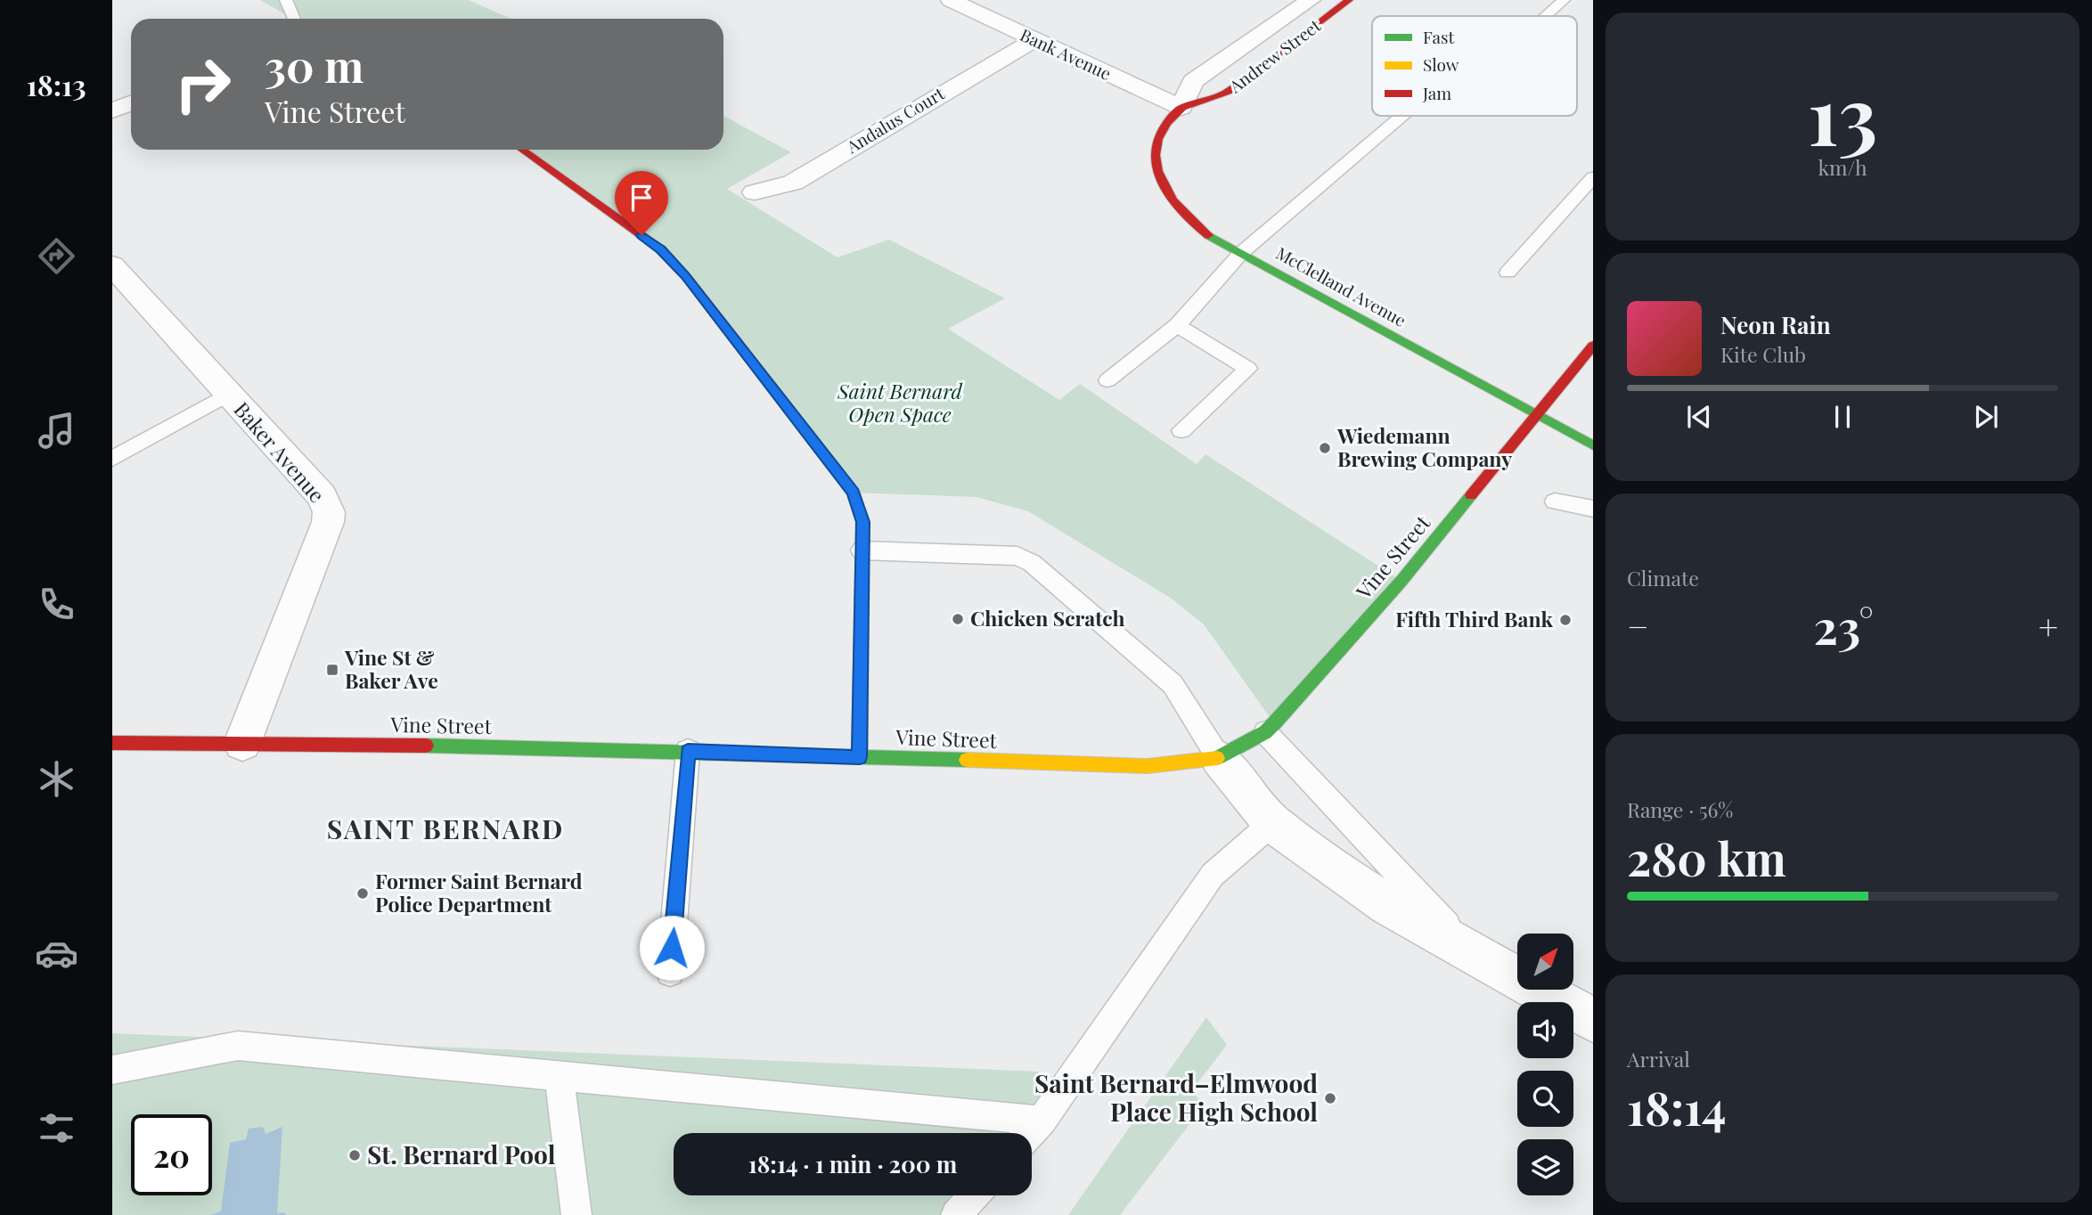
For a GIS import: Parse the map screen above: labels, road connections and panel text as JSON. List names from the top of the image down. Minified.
{"streets":{"street":["Bank Avenue","Andrew Street","Andalus Court","McClelland Avenue","Baker Avenue","Vine Street"]},"crossings":[["Bank Avenue","Andrew Street"],["Bank Avenue","Andalus Court"],["Bank Avenue","McClelland Avenue"],["Andrew Street","McClelland Avenue"],["McClelland Avenue","Vine Street"],["Baker Avenue","Vine Street"]],"districts":["SAINT BERNARD"],"parks":["Saint Bernard Open Space"],"places":{"other":["Wiedemann Brewing Company","Chicken Scratch","Fifth Third Bank","Former Saint Bernard Police Department","Saint Bernard–Elmwood Place High School","St. Bernard Pool"],"transit":["Vine St & Baker Ave"]},"legend":["Fast","Slow","Jam"],"north":"top right","page":{"tabs":"18:13","tile":[["13","km/h"],"Climate",["Range · 56%","280 km"],["Arrival","18:14"]],"turn":["30 m","Vine Street"],"song":["Neon Rain","Kite Club"],"heat":["−","23°","+"],"limit":"20","trip":"18:14 · 1 min · 200 m"}}
